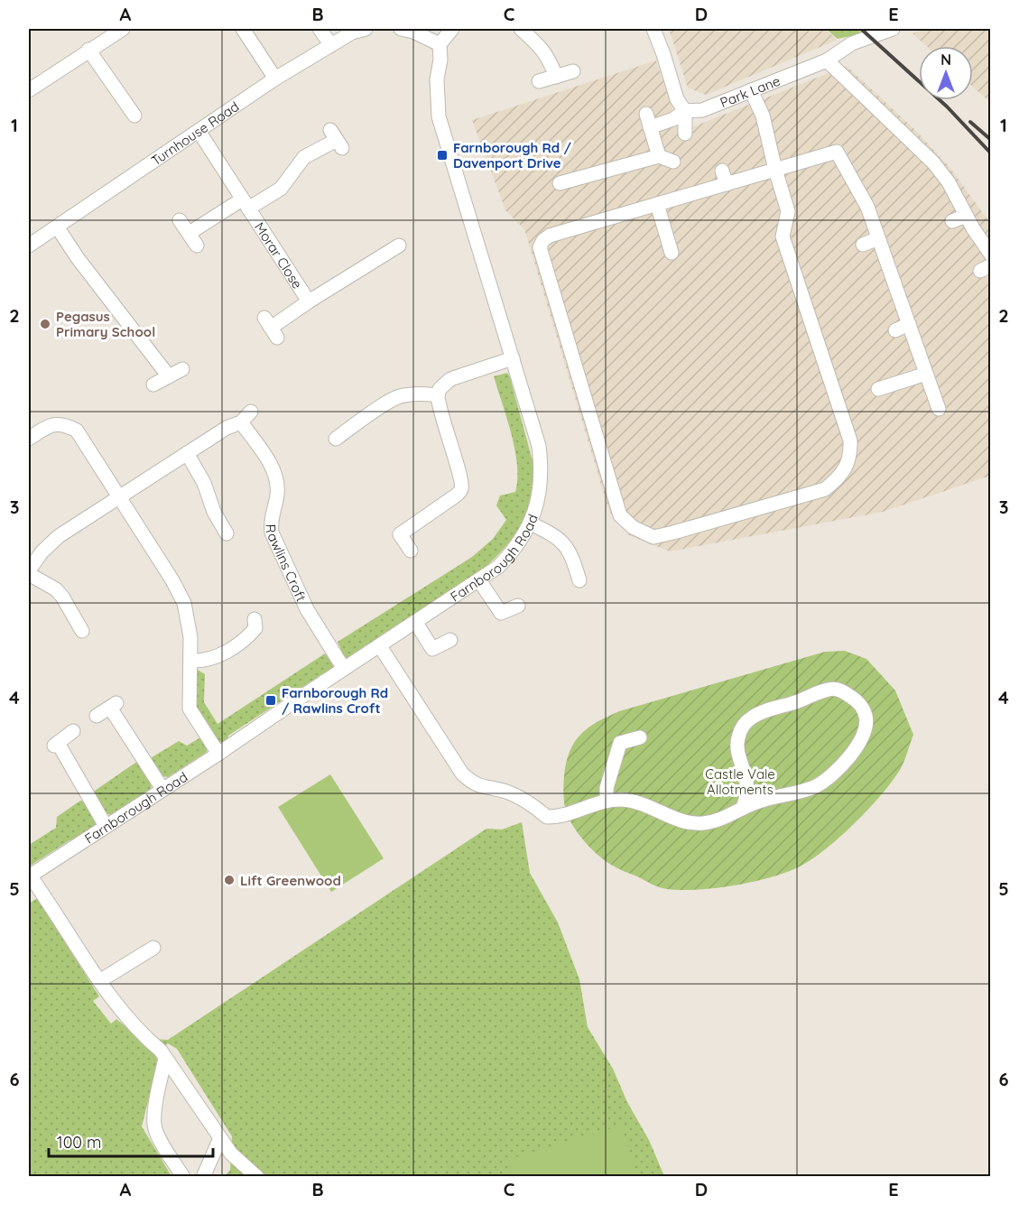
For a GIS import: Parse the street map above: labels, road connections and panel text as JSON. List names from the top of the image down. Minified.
{"streets":{"street":["Park Lane","Turnhouse Road","Morar Close","Farnborough Road","Rawlins Croft"]},"crossings":[["Turnhouse Road","Morar Close"],["Farnborough Road","Rawlins Croft"]],"parks":["Castle Vale Allotments"],"places":{"transit":["Farnborough Rd / Davenport Drive","Farnborough Rd / Rawlins Croft"],"other":["Pegasus Primary School","Lift Greenwood"]},"scale_bar":"100 m","north":"top","grid":{"columns":["A","B","C","D","E"],"rows":["1","2","3","4","5","6"]}}
